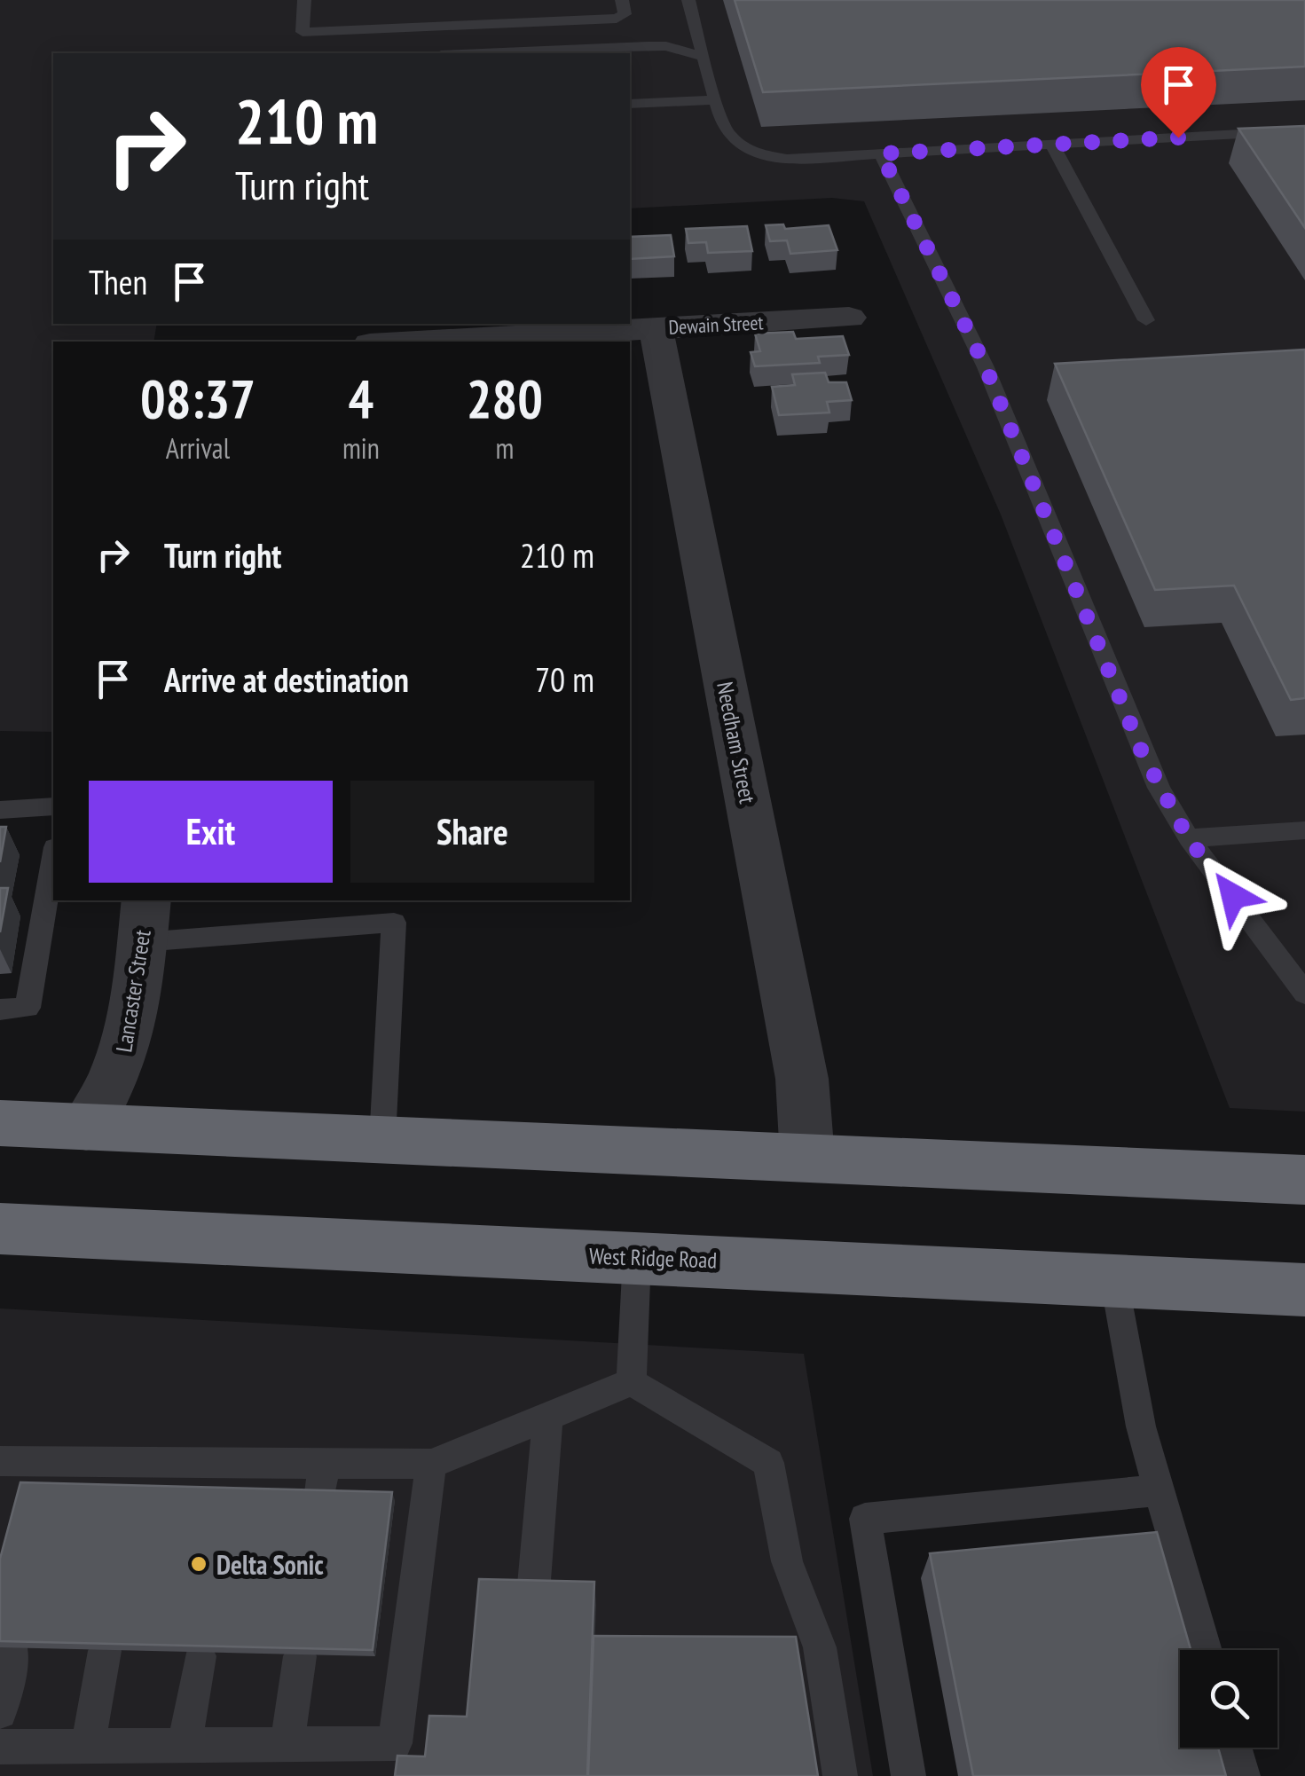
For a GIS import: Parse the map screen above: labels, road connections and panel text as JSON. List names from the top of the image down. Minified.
{"streets":{"highway":["West Ridge Road"],"street":["Dewain Street","Needham Street","Lancaster Street"]},"crossings":[["Dewain Street","Needham Street"]],"places":["Delta Sonic"],"page":{"turn":["210 m","Turn right"],"then":"Then","eta":["08:37","Arrival","4","min","280","m"],"list":[{"name":"Turn right","value":"210 m"},{"name":"Arrive at destination","value":"70 m"}],"buttons":["Exit","Share"]}}
